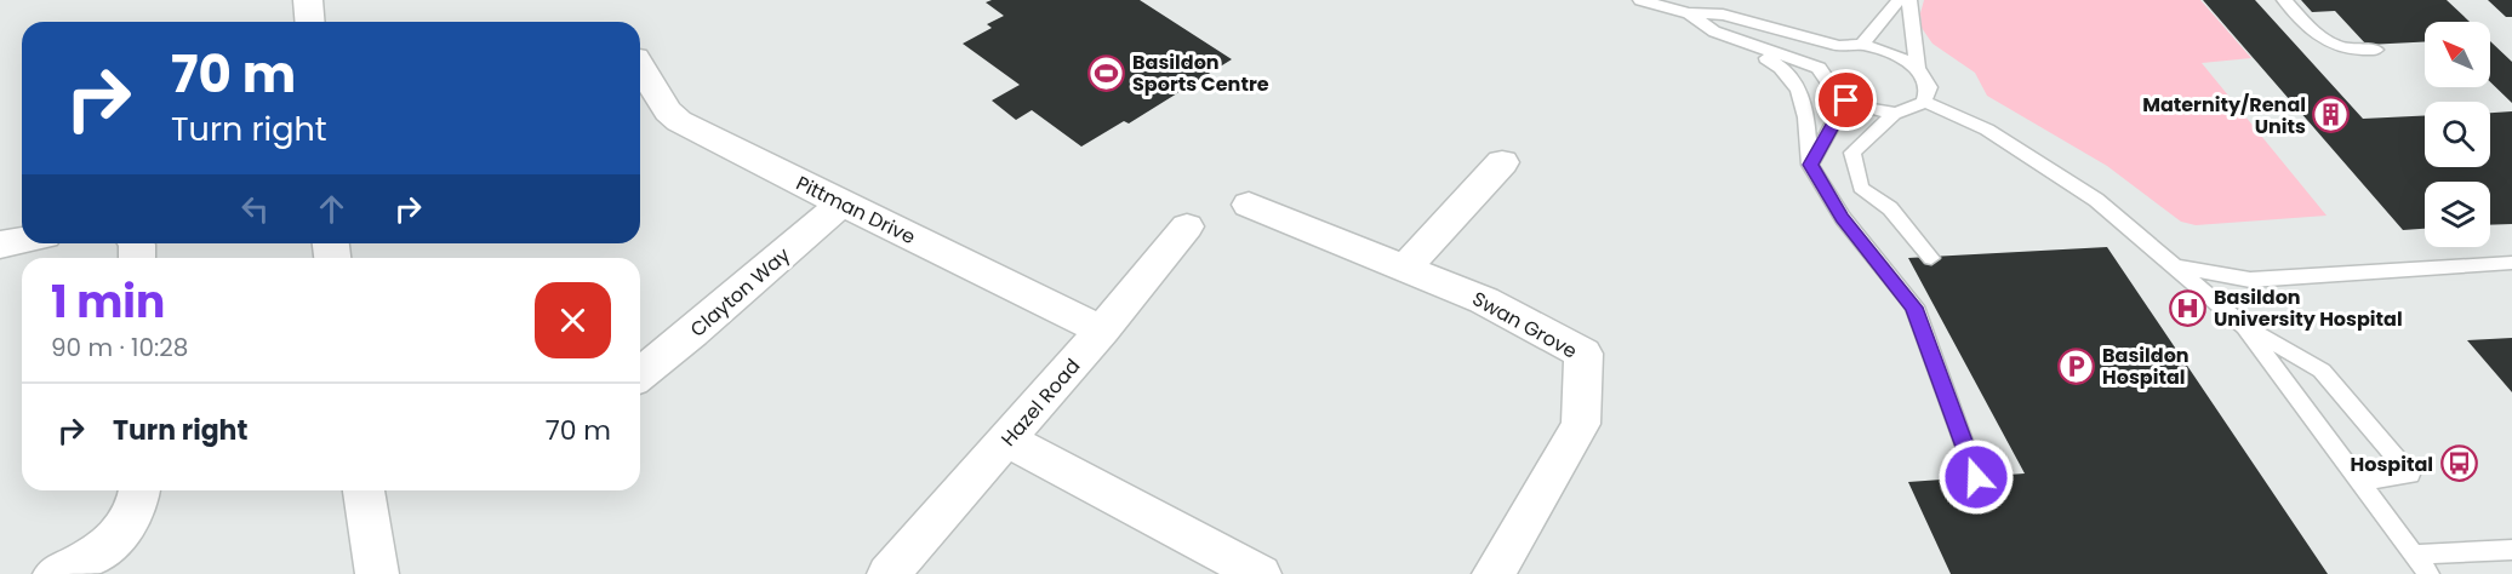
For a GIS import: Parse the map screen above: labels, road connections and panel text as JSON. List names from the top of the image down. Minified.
{"streets":{"street":["Pittman Drive","Clayton Way","Swan Grove","Hazel Road"]},"crossings":[["Pittman Drive","Clayton Way"],["Pittman Drive","Hazel Road"]],"places":{"sports":["Basildon Sports Centre"],"building":["Maternity/Renal Units"],"hospital":["Basildon University Hospital"],"parking":["Basildon Hospital"],"bus stop":["Hospital"]},"north":"top left","page":{"turn":["70 m","Turn right"],"heading":["1 min","90 m · 10:28"],"list":[{"name":"Turn right","value":"70 m"}]}}
